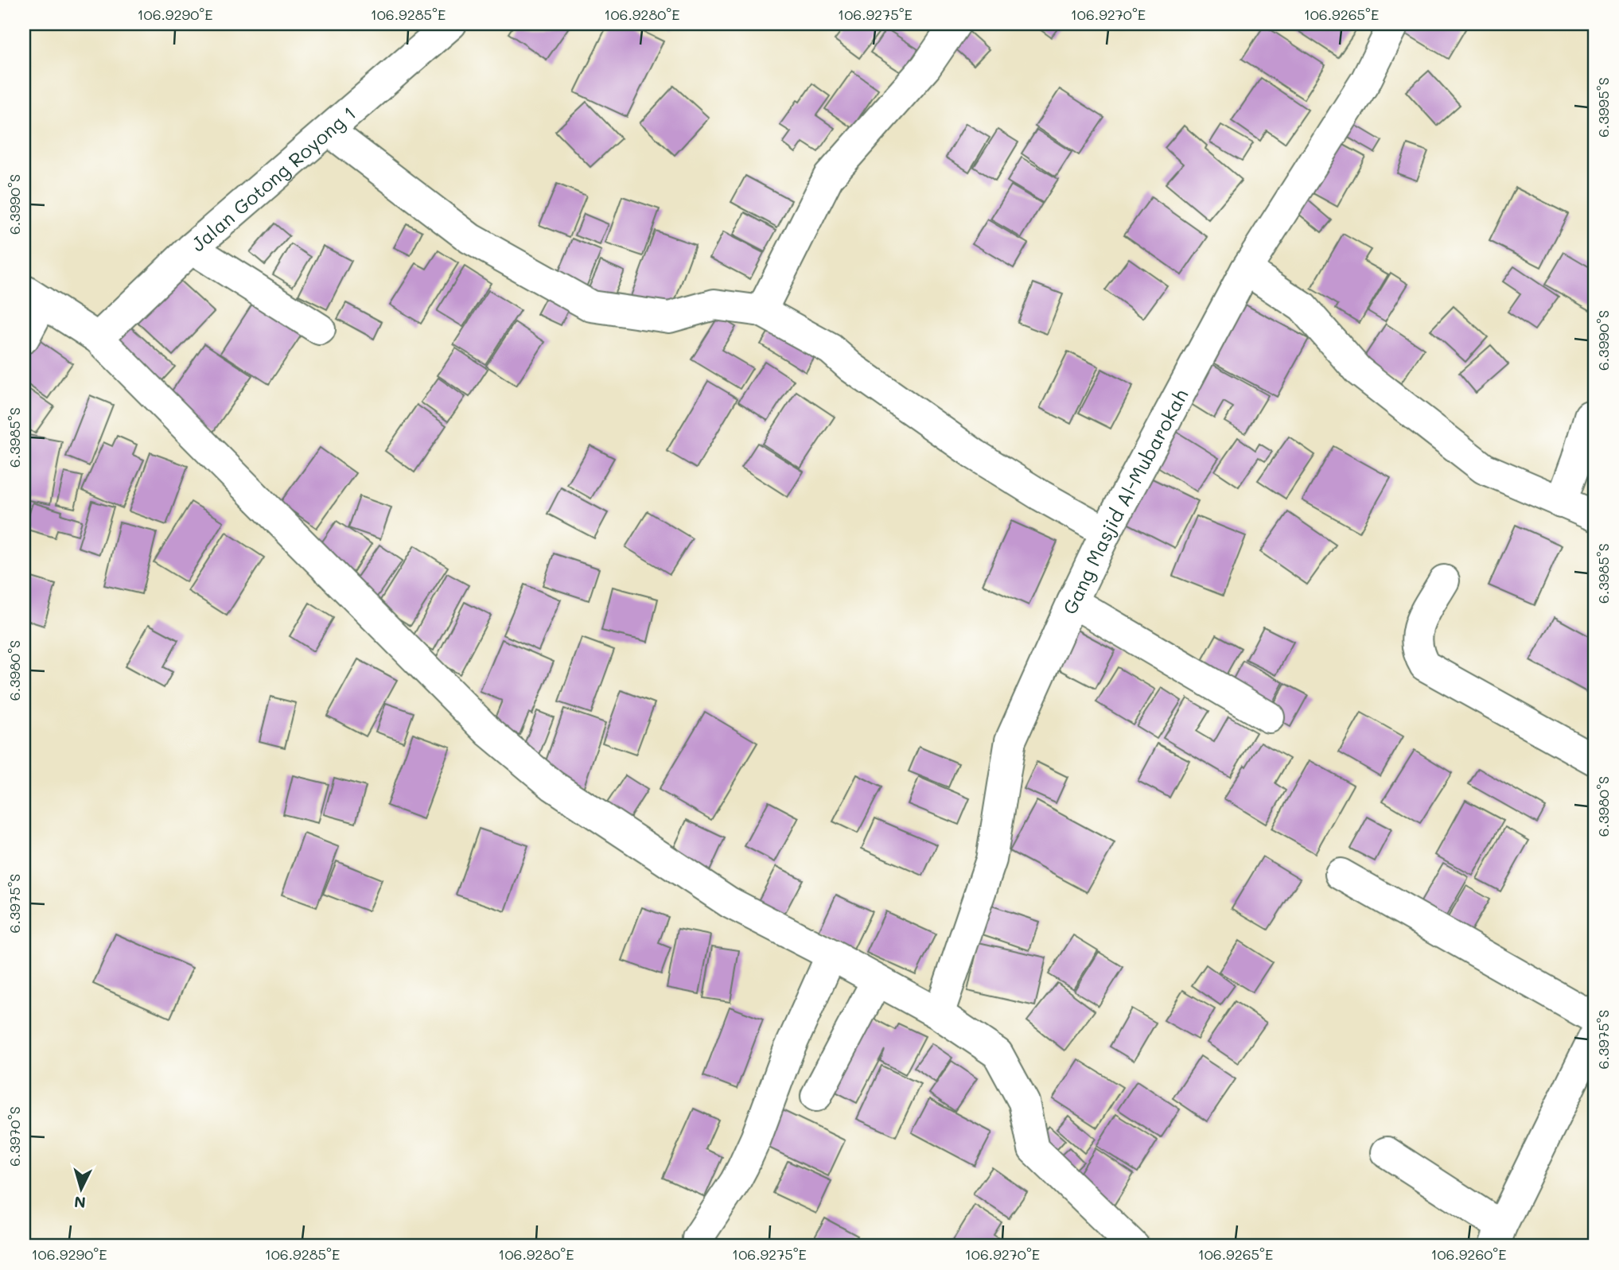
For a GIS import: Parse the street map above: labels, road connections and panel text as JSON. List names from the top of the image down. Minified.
{"streets":{"street":["Jalan Gotong Royong 1","Gang Masjid Al-Mubarokah"]},"north":"bottom","coordinates":["106.9290°E","106.9285°E","106.9280°E","106.9275°E","106.9270°E","106.9265°E","6.3995°S","6.3990°S","6.3985°S","6.3980°S","6.3975°S","6.3970°S","106.9260°E"]}
